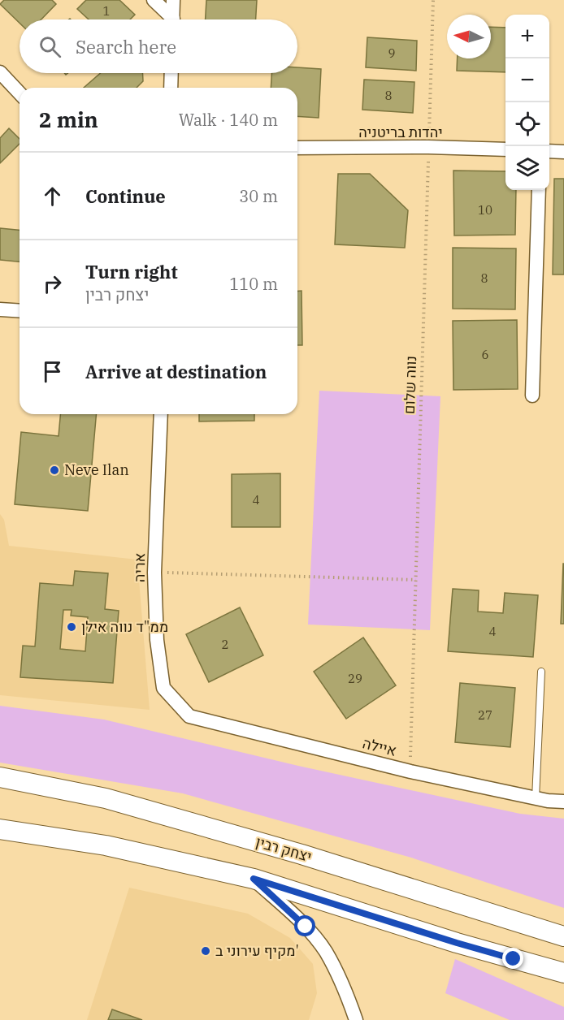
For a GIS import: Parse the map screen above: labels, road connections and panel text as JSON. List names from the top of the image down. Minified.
{"streets":{"main road":["יצחק רבין"],"street":["יהדות בריטניה","אריה","איילה"],"path":["נווה שלום"]},"crossings":[["יהדות בריטניה","נווה שלום"],["נווה שלום","איילה"],["אריה","איילה"]],"places":["Neve Ilan","ממ\"ד נווה אילן","מקיף עירוני ב'"],"house_numbers":["1","9","8","10","8","6","4","4","2","29","27"],"north":"left","page":{"map_buttons":["+","−"],"search":"Search here","heading":["2 min","Walk · 140 m"],"list":[["Continue","30 m"],["Turn right","יצחק רבין","110 m"],"Arrive at destination"]}}
